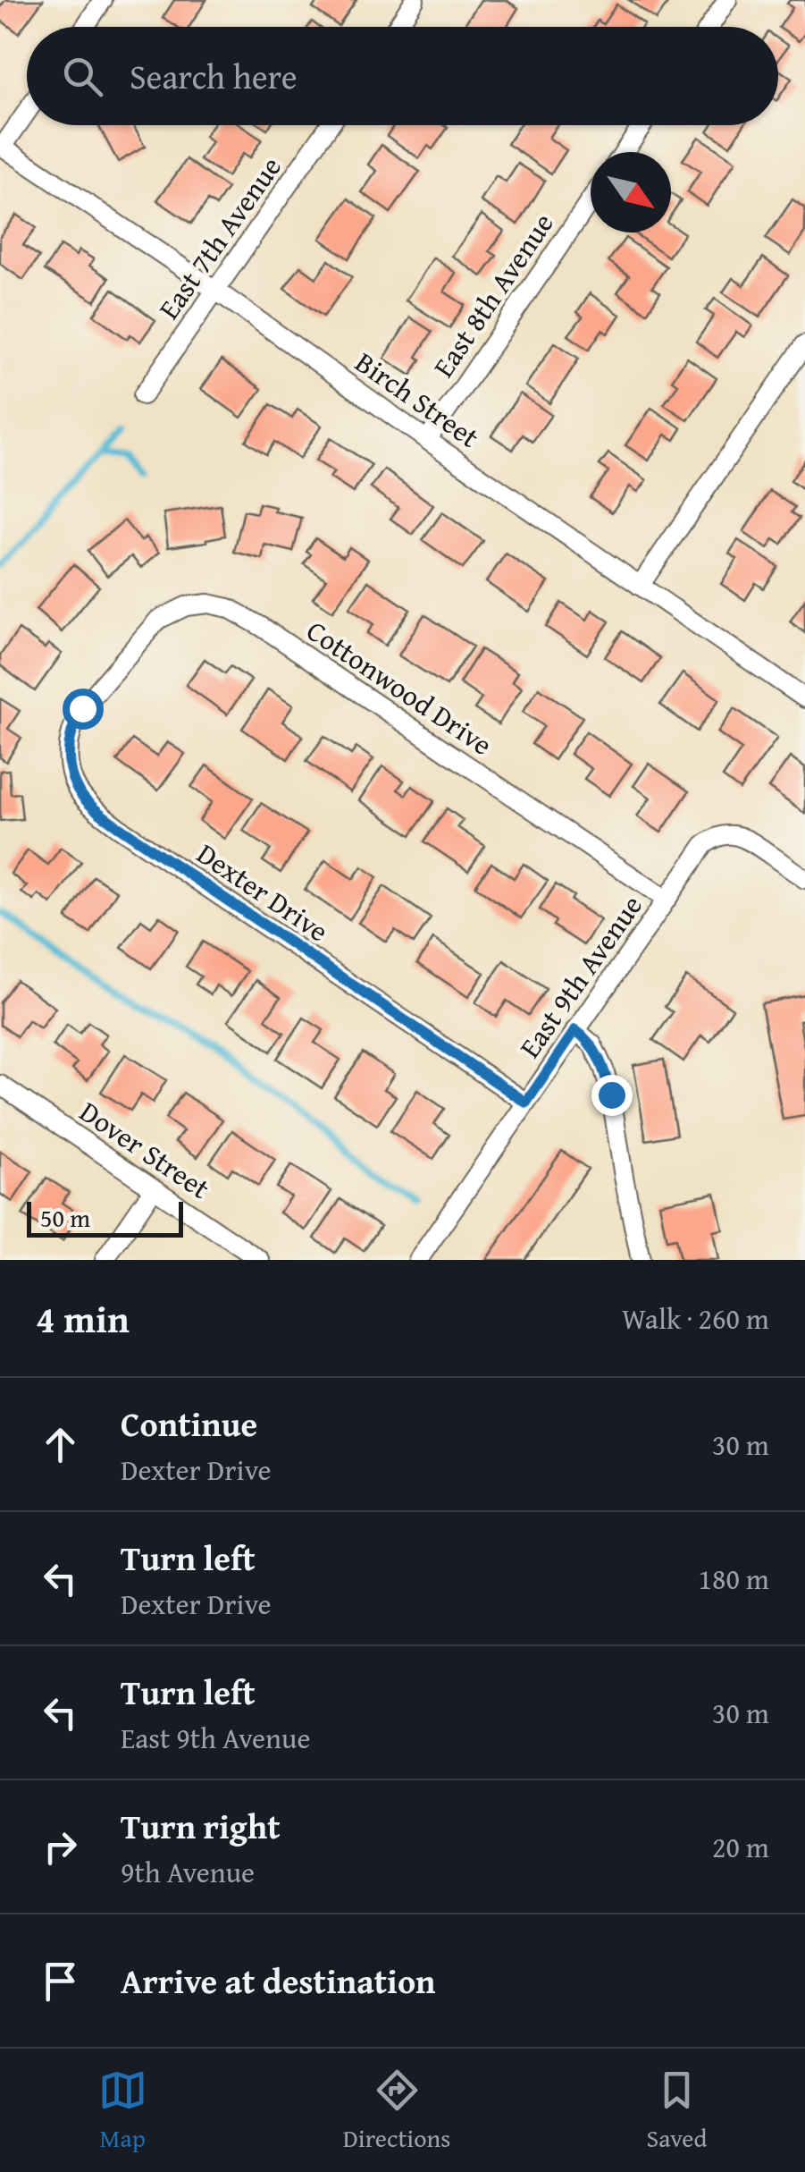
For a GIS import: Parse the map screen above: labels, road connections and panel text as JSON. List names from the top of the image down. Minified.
{"streets":{"street":["East 7th Avenue","East 8th Avenue","Birch Street","Cottonwood Drive","Dexter Drive","East 9th Avenue","Dover Street"]},"crossings":[["East 7th Avenue","Birch Street"],["East 8th Avenue","Birch Street"],["Cottonwood Drive","Dexter Drive"],["Cottonwood Drive","East 9th Avenue"],["Dexter Drive","East 9th Avenue"]],"scale_bar":"50 m","north":"bottom right","page":{"search":"Search here","scale":"50 m","heading":["4 min","Walk · 260 m"],"list":[["Continue","Dexter Drive","30 m"],["Turn left","Dexter Drive","180 m"],["Turn left","East 9th Avenue","30 m"],["Turn right","9th Avenue","20 m"],"Arrive at destination"],"nav":["Map","Directions","Saved"]}}
